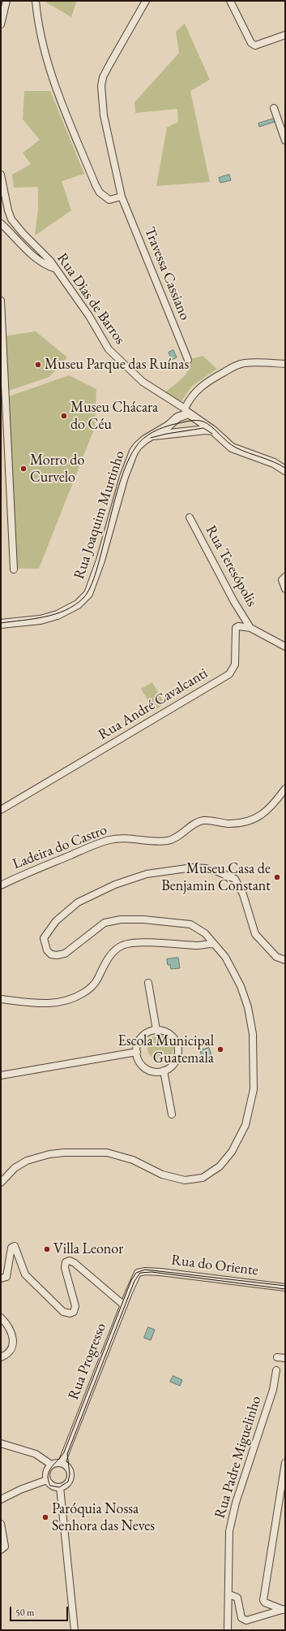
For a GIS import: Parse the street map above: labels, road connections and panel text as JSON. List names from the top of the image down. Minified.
{"streets":{"street":["Travessa Cassiano","Rua Dias de Barros","Rua Joaquim Murtinho","Rua Teresópolis","Rua André Cavalcanti","Ladeira do Castro","Rua do Oriente","Rua Progresso","Rua Padre Miguelinho"]},"crossings":[["Rua Dias de Barros","Rua Joaquim Murtinho"],["Rua Teresópolis","Rua André Cavalcanti"],["Rua do Oriente","Rua Progresso"]],"places":["Museu Parque das Ruínas","Museu Chácara do Céu","Morro do Curvelo","Museu Casa de Benjamin Constant","Escola Municipal Guatemala","Villa Leonor","Paróquia Nossa Senhora das Neves"],"scale_bar":"50 m"}
